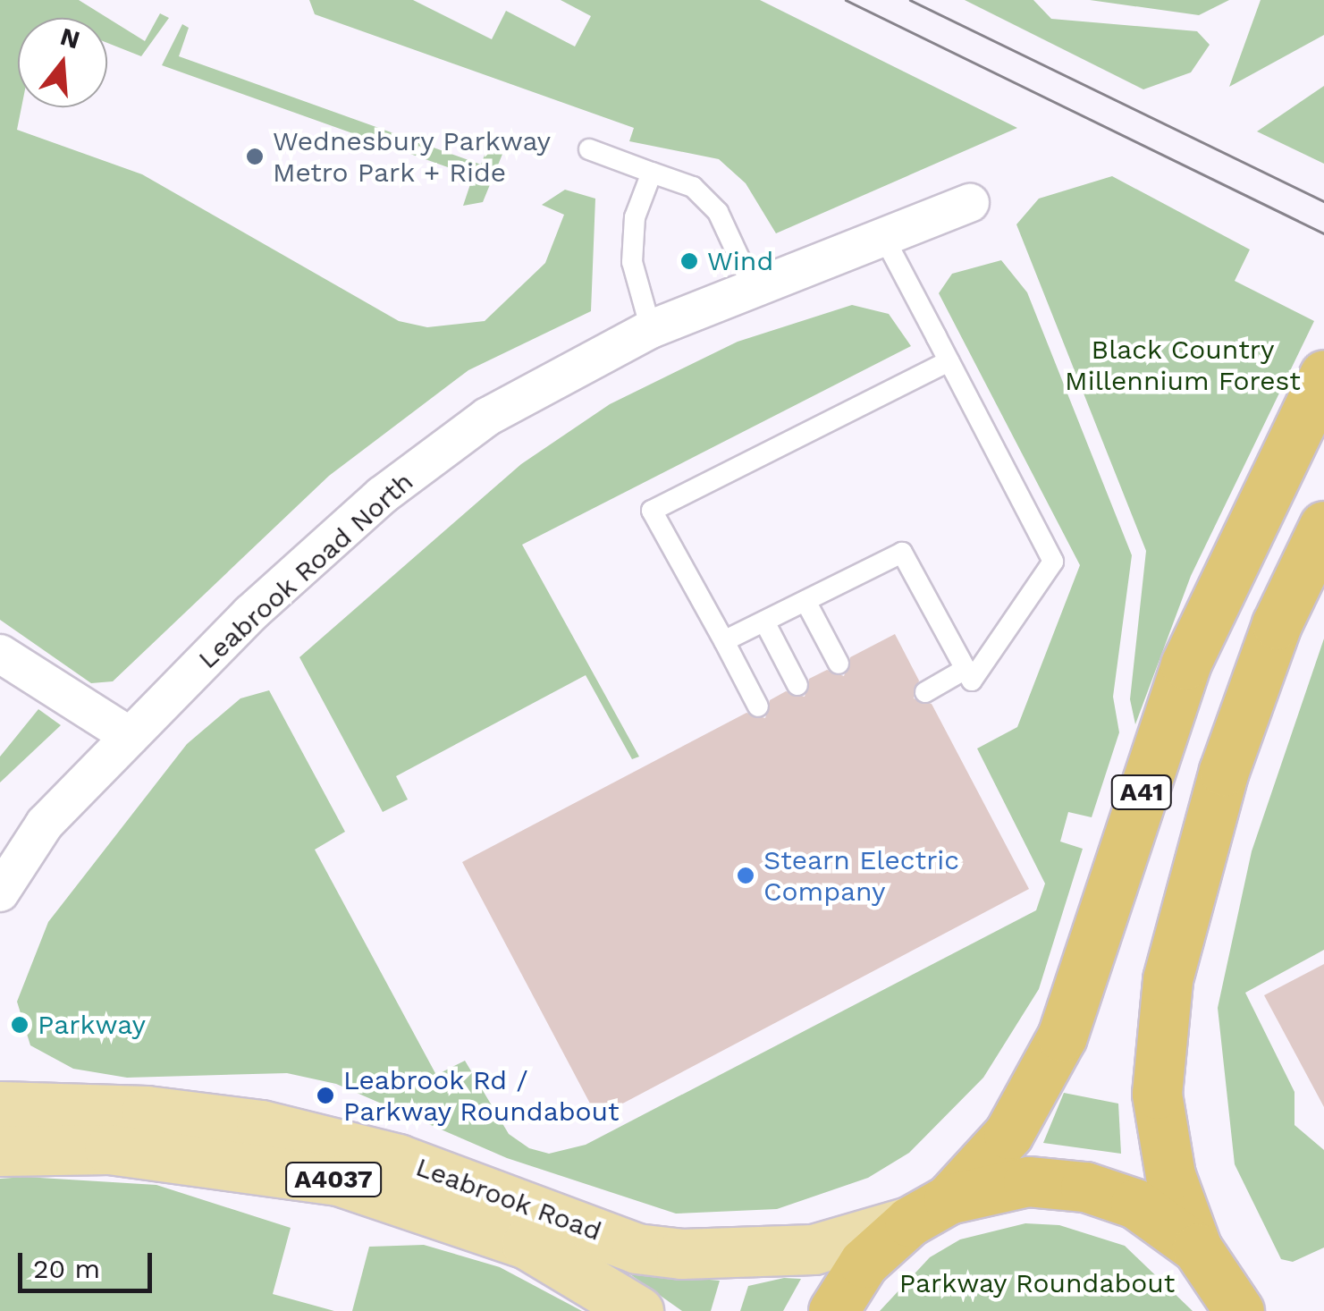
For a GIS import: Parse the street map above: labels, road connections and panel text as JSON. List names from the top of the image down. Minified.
{"streets":{"highway":["A41"],"main road":["A4037","Leabrook Road"],"street":["Leabrook Road North"]},"crossings":[["A41","Leabrook Road"]],"parks":["Black Country Millennium Forest","Parkway Roundabout"],"places":["Wednesbury Parkway Metro Park + Ride","Wind","Stearn Electric Company","Parkway","Leabrook Rd / Parkway Roundabout"],"scale_bar":"20 m","north":"top"}
